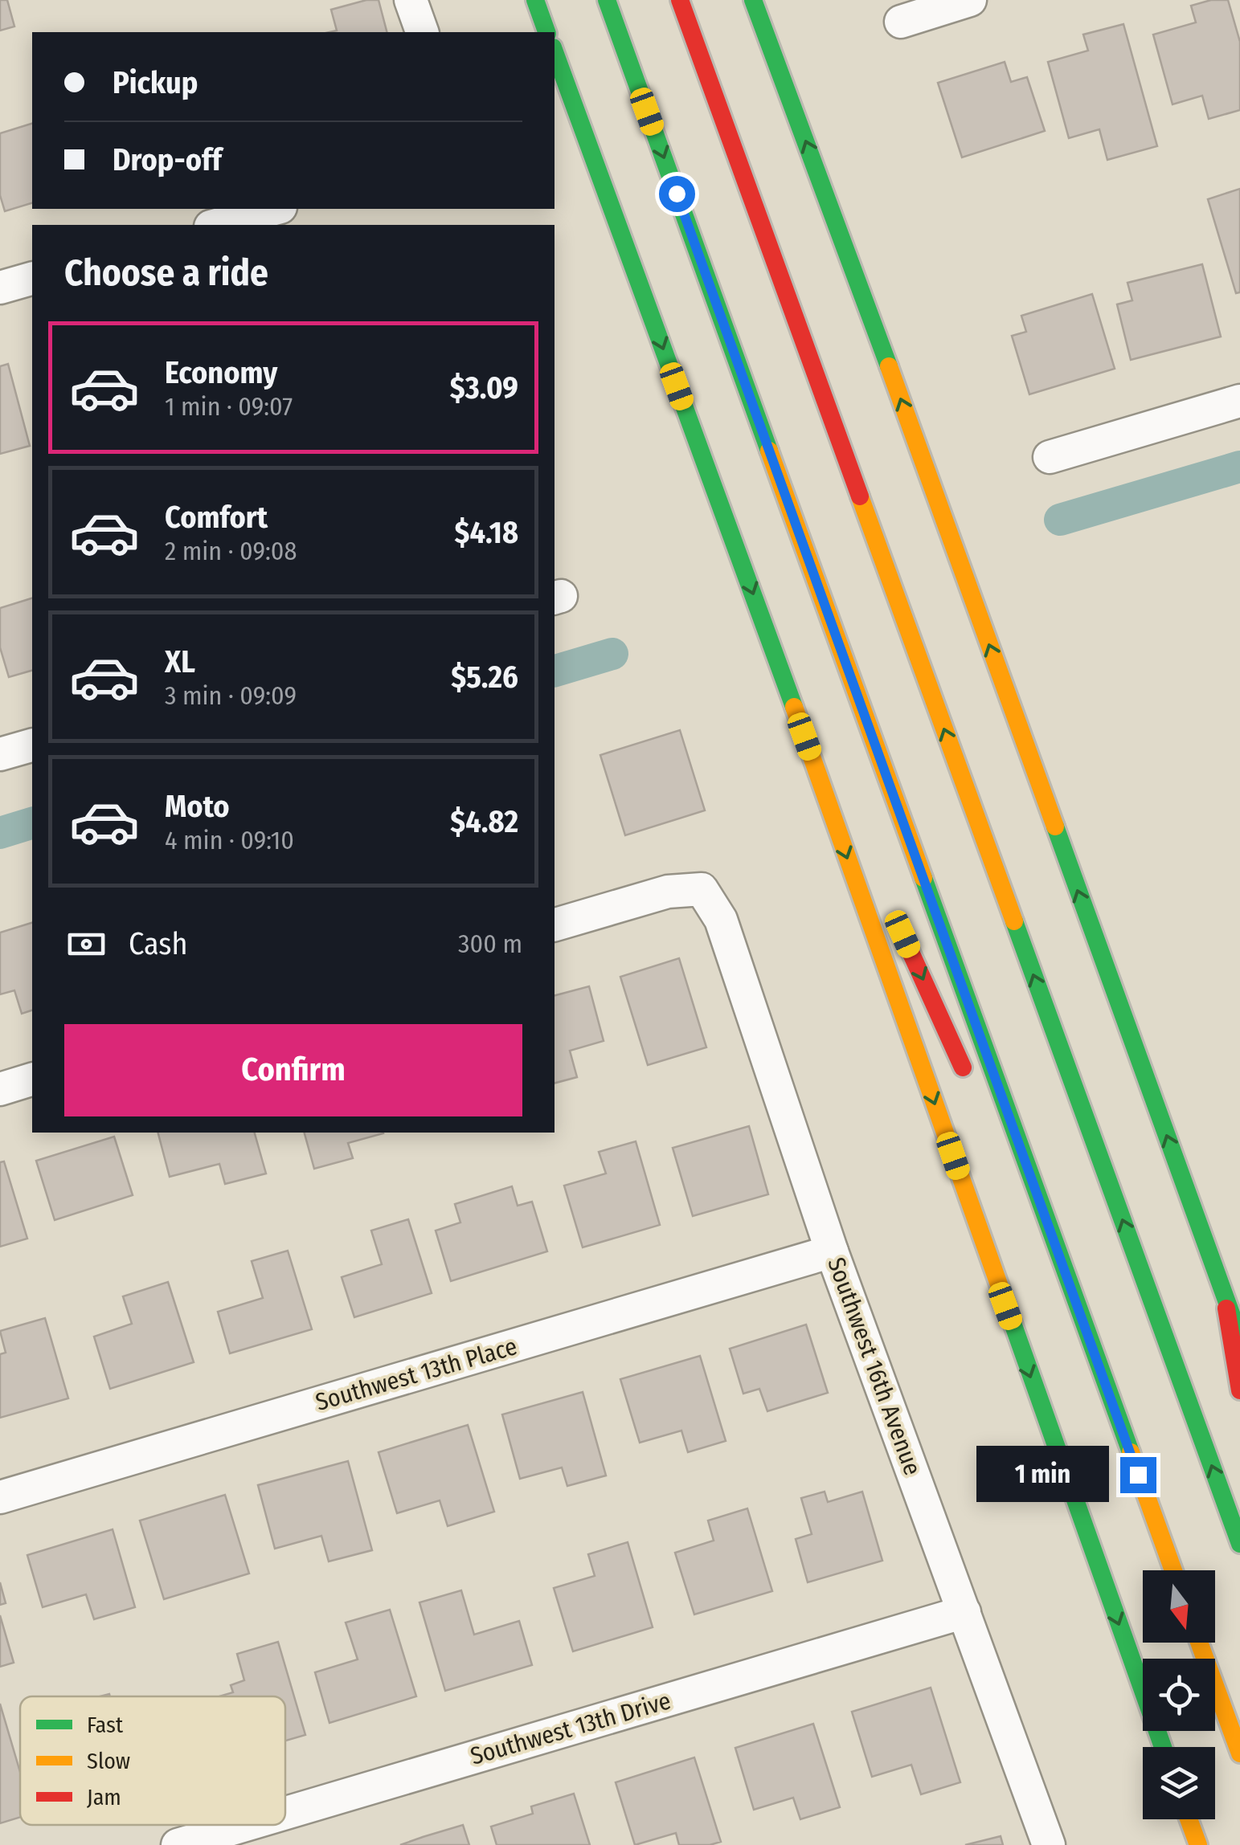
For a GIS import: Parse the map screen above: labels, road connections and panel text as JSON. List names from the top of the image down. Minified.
{"streets":{"street":["Southwest 16th Avenue","Southwest 13th Place","Southwest 13th Drive"]},"crossings":[["Southwest 16th Avenue","Southwest 13th Place"],["Southwest 16th Avenue","Southwest 13th Drive"]],"legend":["Fast","Slow","Jam"],"north":"bottom","page":{"banner":["Pickup","Drop-off"],"heading":"Choose a ride","list":[{"name":"Economy","note":"1 min · 09:07","value":"$3.09"},{"name":"Comfort","note":"2 min · 09:08","value":"$4.18"},{"name":"XL","note":"3 min · 09:09","value":"$5.26"},{"name":"Moto","note":"4 min · 09:10","value":"$4.82"}],"pay":["Cash","300 m"],"buttons":"Confirm","bubble":"1 min"}}
